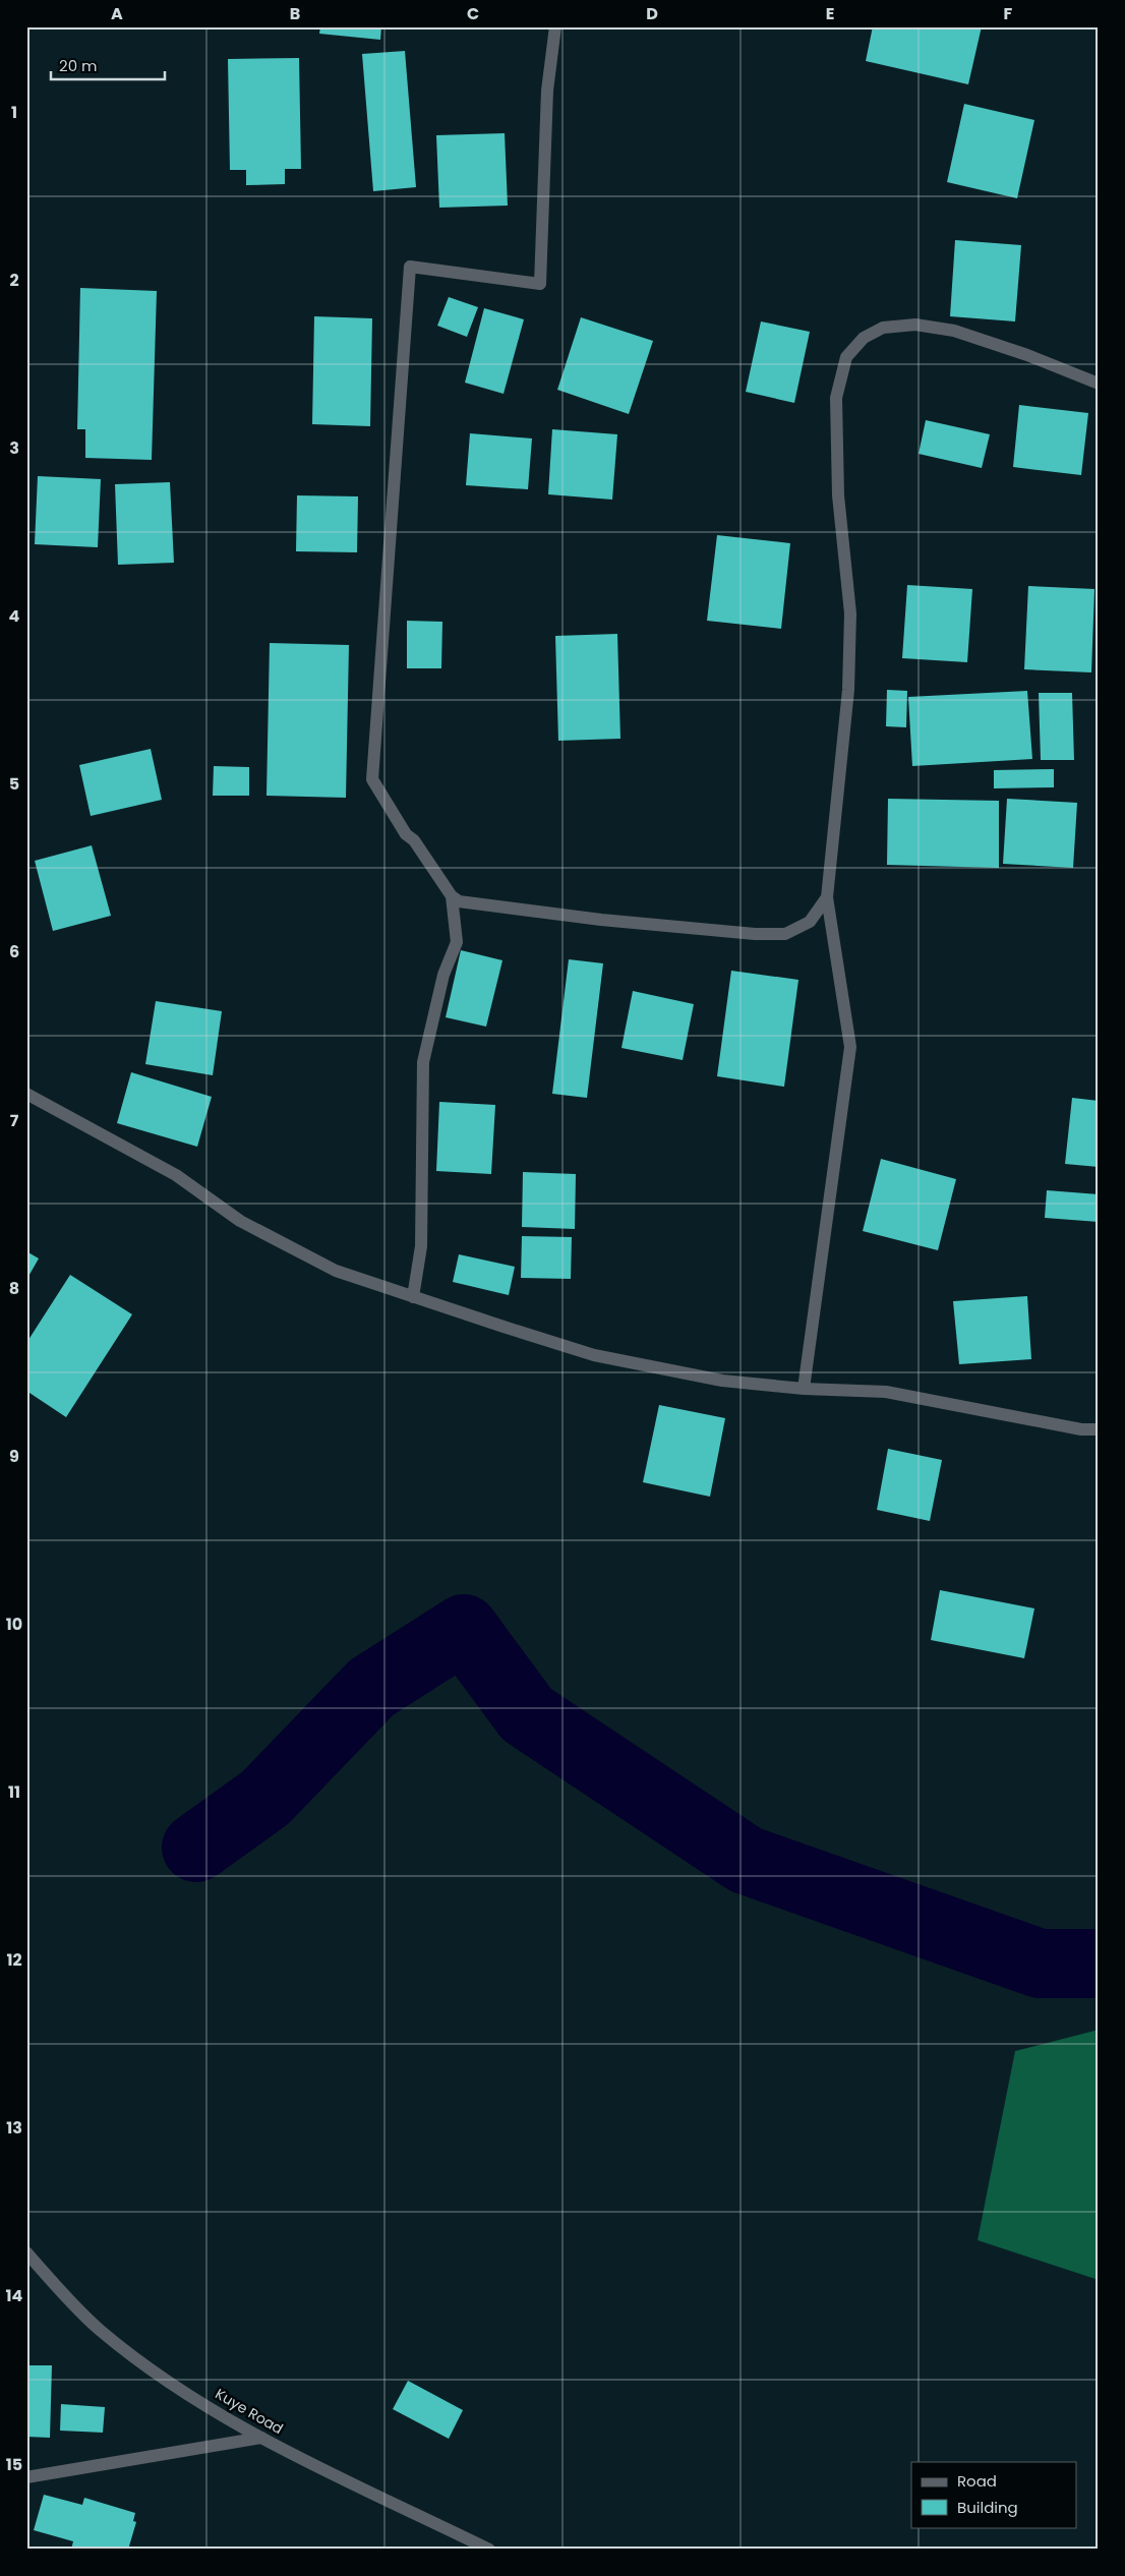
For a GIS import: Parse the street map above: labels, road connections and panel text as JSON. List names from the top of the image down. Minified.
{"streets":{"street":["Kuye Road"]},"legend":["Road","Building"],"scale_bar":"20 m","grid":{"columns":["A","B","C","D","E","F"],"rows":["1","2","3","4","5","6","7","8","9","10","11","12","13","14","15"]}}
